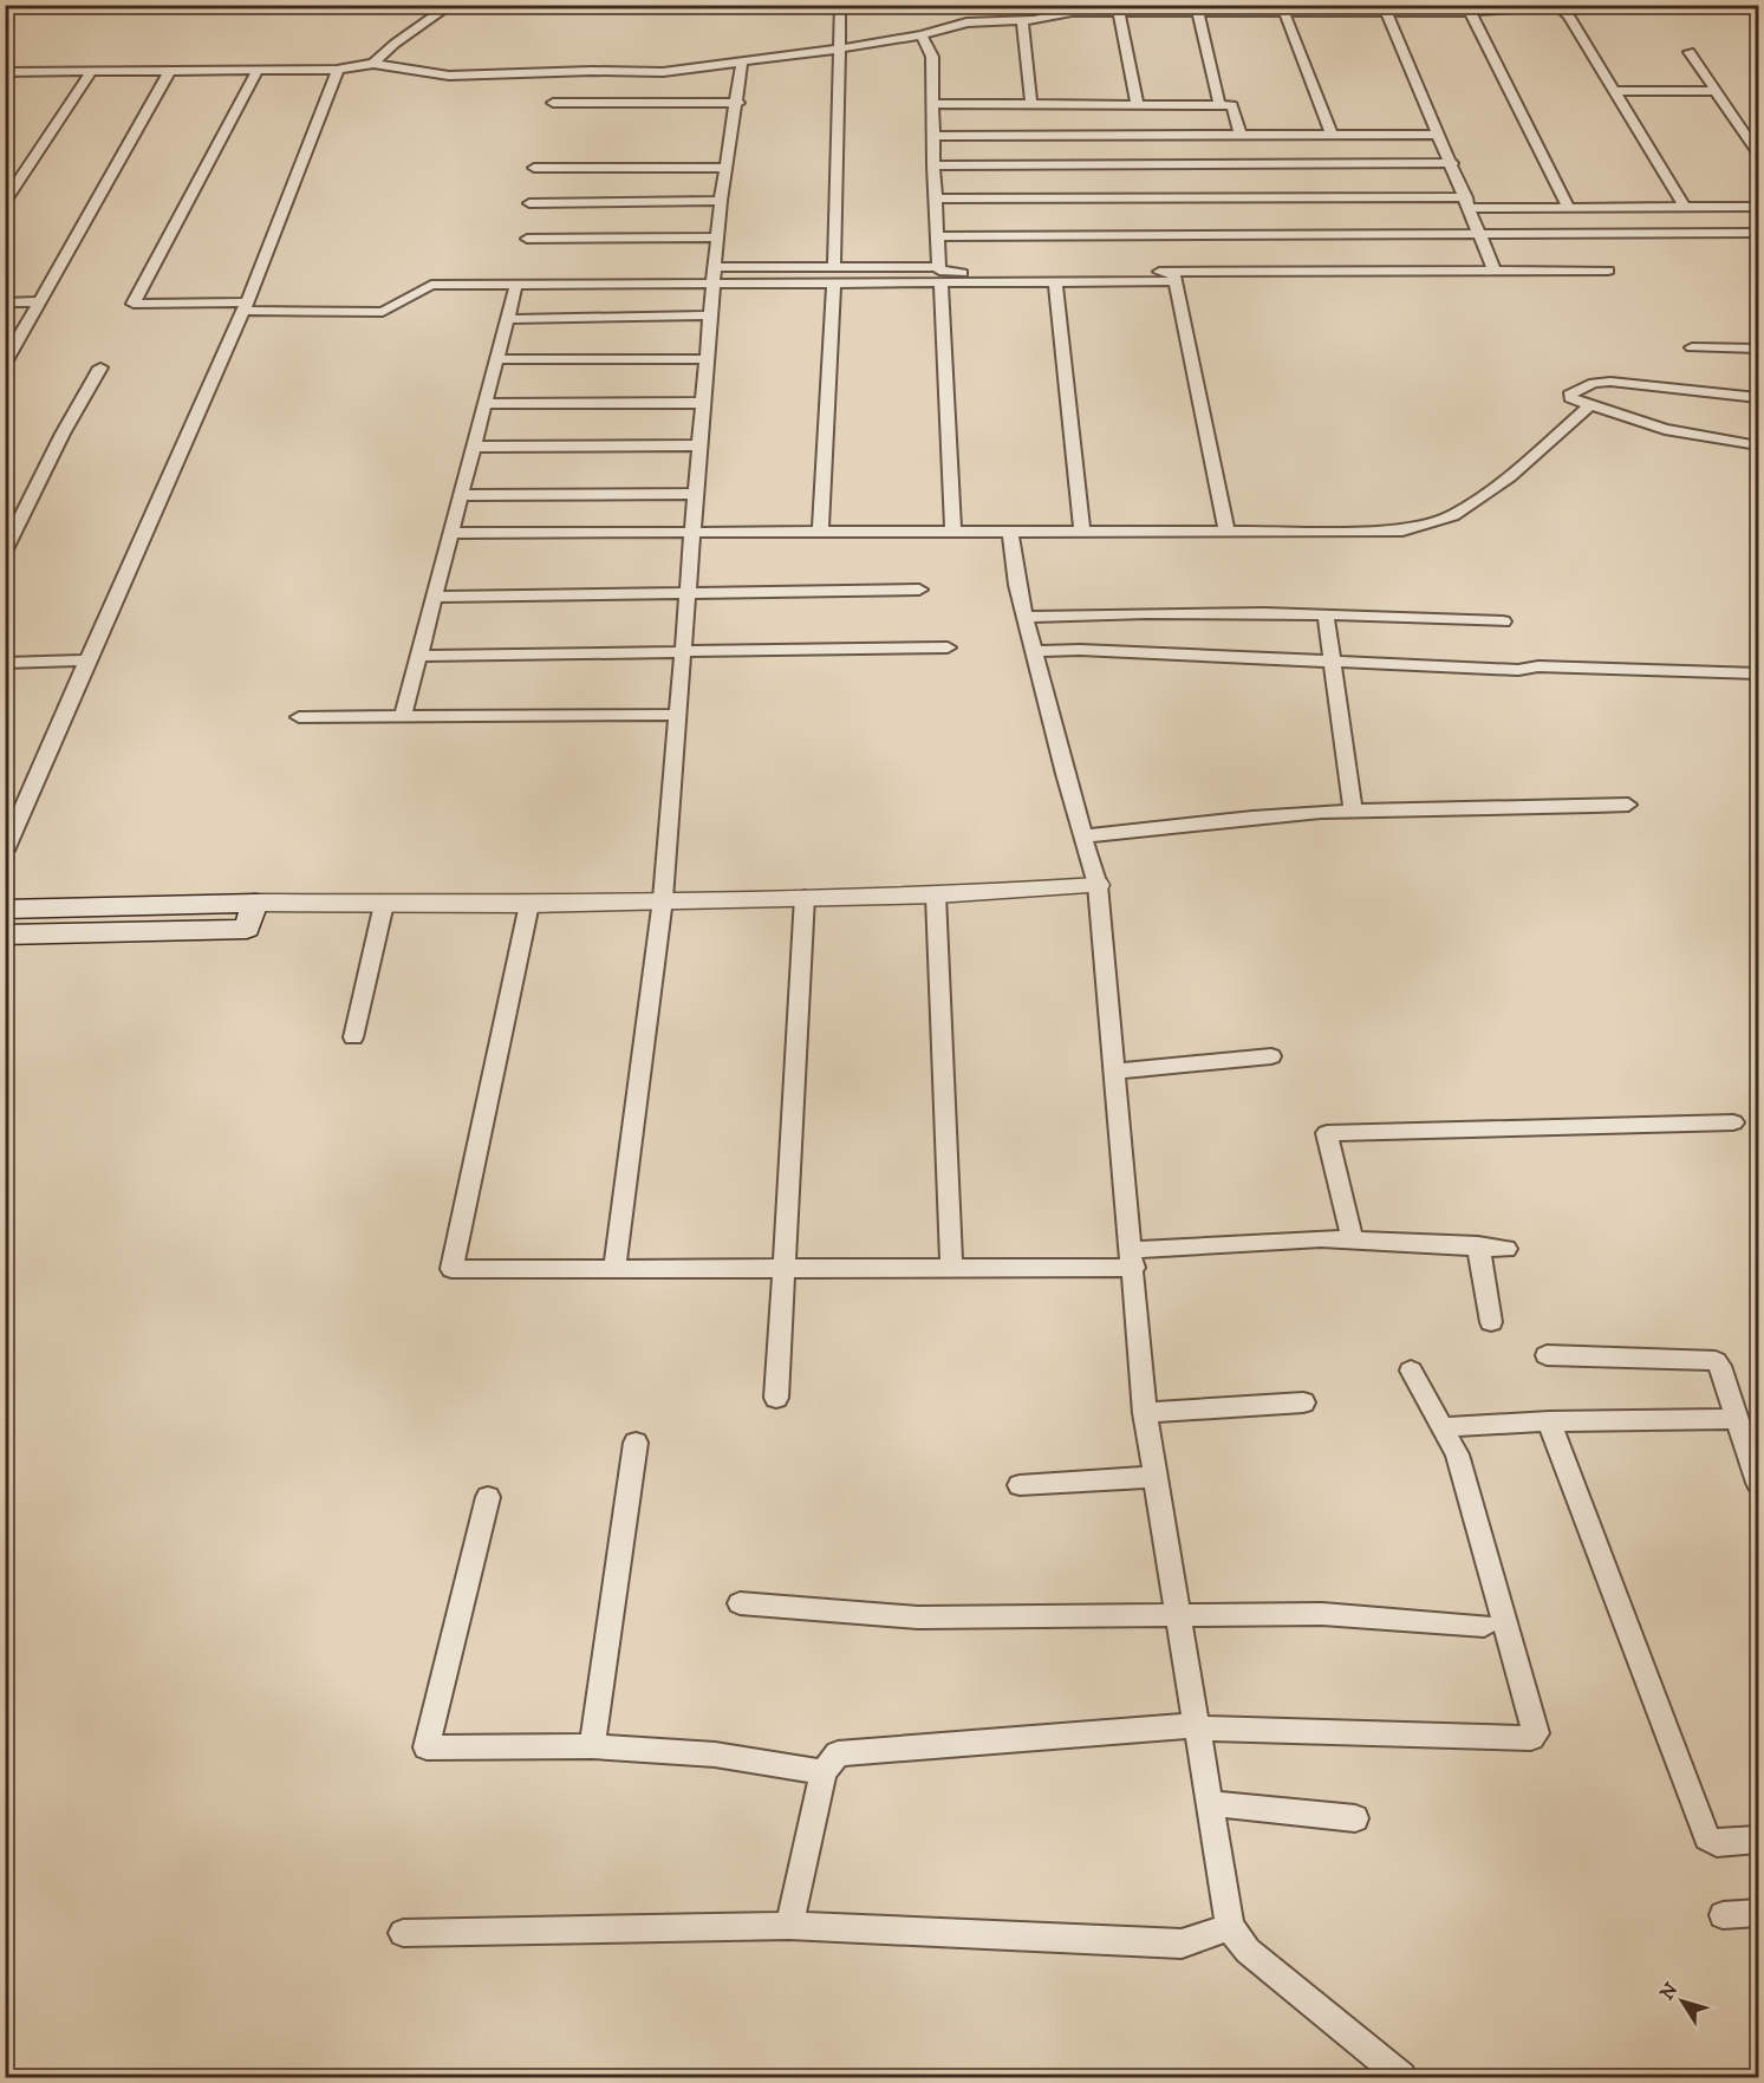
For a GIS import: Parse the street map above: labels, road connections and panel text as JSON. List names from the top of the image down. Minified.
{"north":"top left"}
